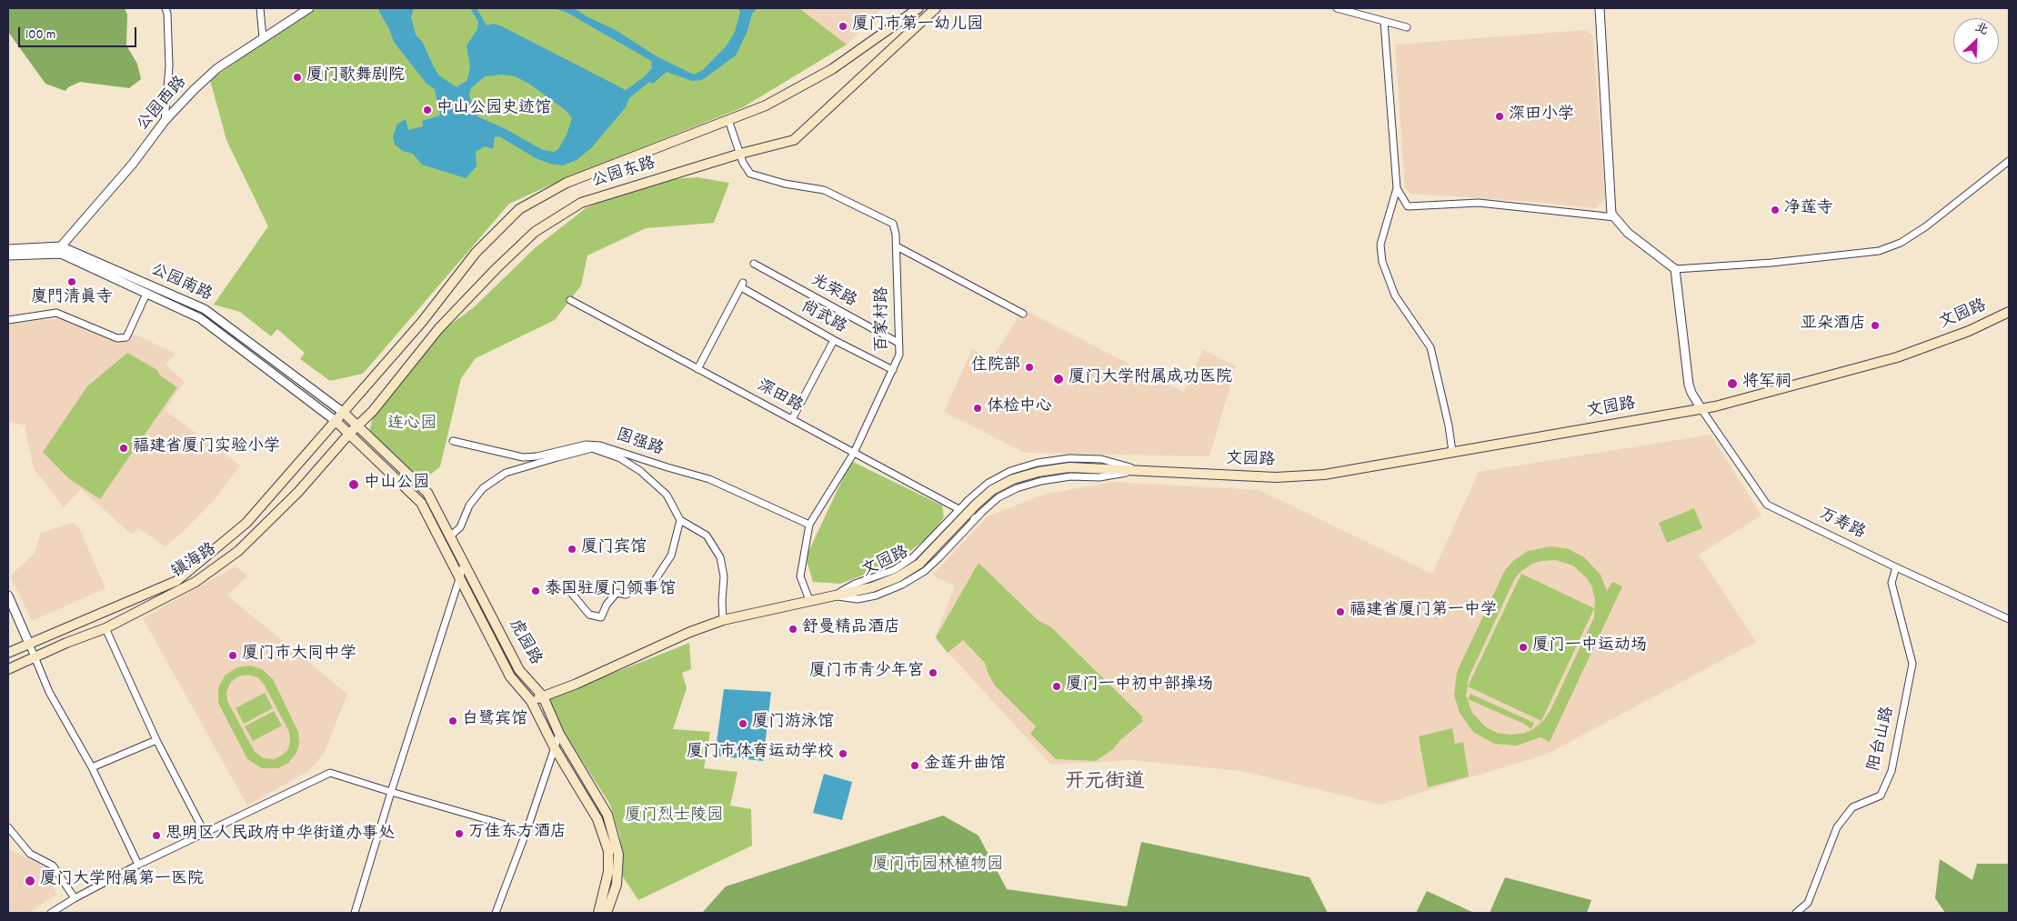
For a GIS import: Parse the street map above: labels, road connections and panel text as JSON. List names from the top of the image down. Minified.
{"streets":{"main road":["公园东路","文园路","镇海路","虎园路"],"street":["公园西路","公园南路","光荣路","尚武路","百家村路","深田路","图强路","万寿路","阳台山路"]},"crossings":[["公园西路","公园南路"],["公园东路","公园南路"],["公园东路","百家村路"],["公园东路","镇海路"],["公园东路","虎园路"],["公园南路","镇海路"],["公园南路","虎园路"],["光荣路","百家村路"],["文园路","百家村路"],["文园路","万寿路"],["文园路","虎园路"],["尚武路","百家村路"],["尚武路","深田路"],["百家村路","深田路"],["百家村路","图强路"],["万寿路","阳台山路"],["镇海路","虎园路"]],"districts":["开元街道"],"parks":["连心园","厦门烈士陵园","厦门市园林植物园"],"places":["厦门市第一幼儿园","厦门歌舞剧院","中山公园史迹馆","深田小学","净莲寺","廈門清真寺","亚朵酒店","住院部","厦门大学附属成功医院","将军祠","体检中心","福建省厦门实验小学","中山公园","厦门宾馆","泰国驻厦门领事馆","福建省厦门第一中学","舒曼精品酒店","厦门一中运动场","厦门市大同中学","厦门市青少年宫","厦门一中初中部操场","白鹭宾馆","厦门游泳馆","厦门市体育运动学校","金莲升曲馆","万佳东方酒店","思明区人民政府中华街道办事处","厦门大学附属第一医院"],"scale_bar":"100 m","north":"top right"}
